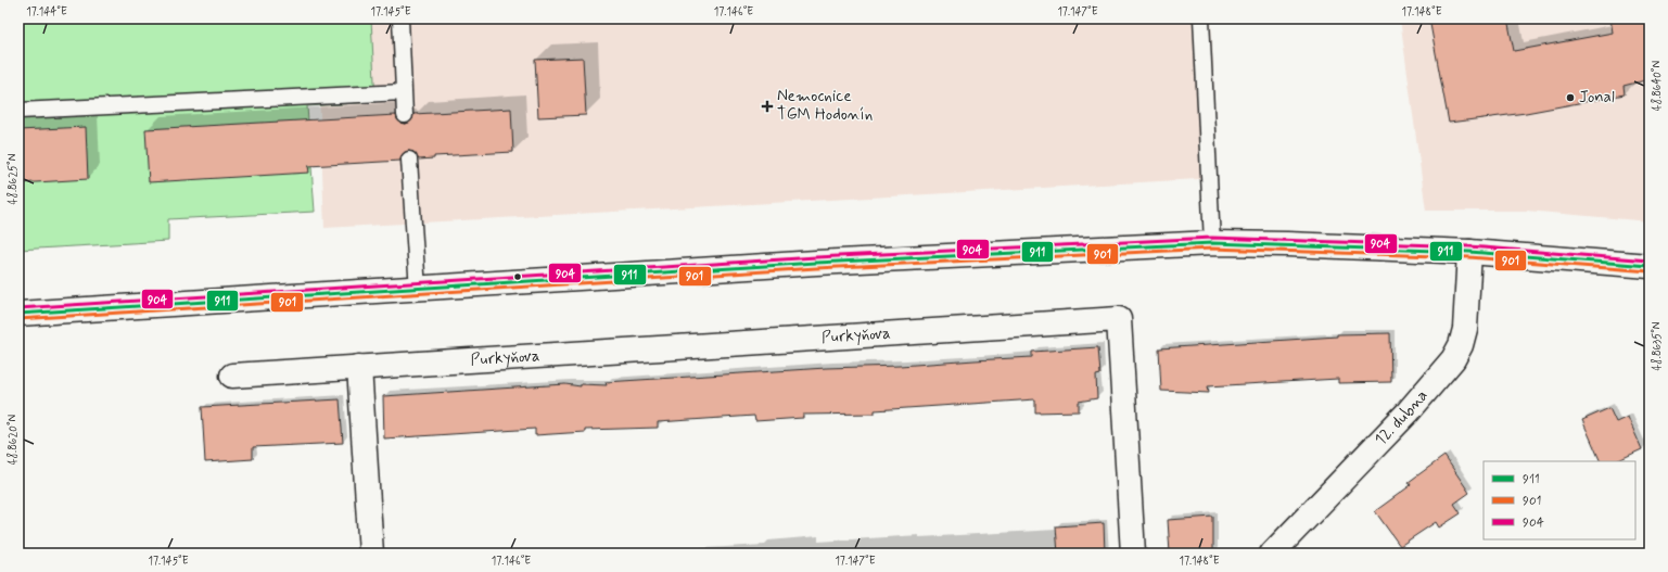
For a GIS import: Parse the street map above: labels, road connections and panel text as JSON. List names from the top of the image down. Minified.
{"streets":{"street":["Purkyňova","12. dubna"]},"places":{"other":["Jonal"],"health":["Nemocnice TGM Hodonín"]},"lines":["transit line 904","transit line 911","transit line 901"],"legend":["911","901","904"],"coordinates":["17.144°E","17.145°E","17.146°E","17.147°E","17.148°E","48.8640°N","48.8625°N","48.8635°N","48.8620°N"]}
